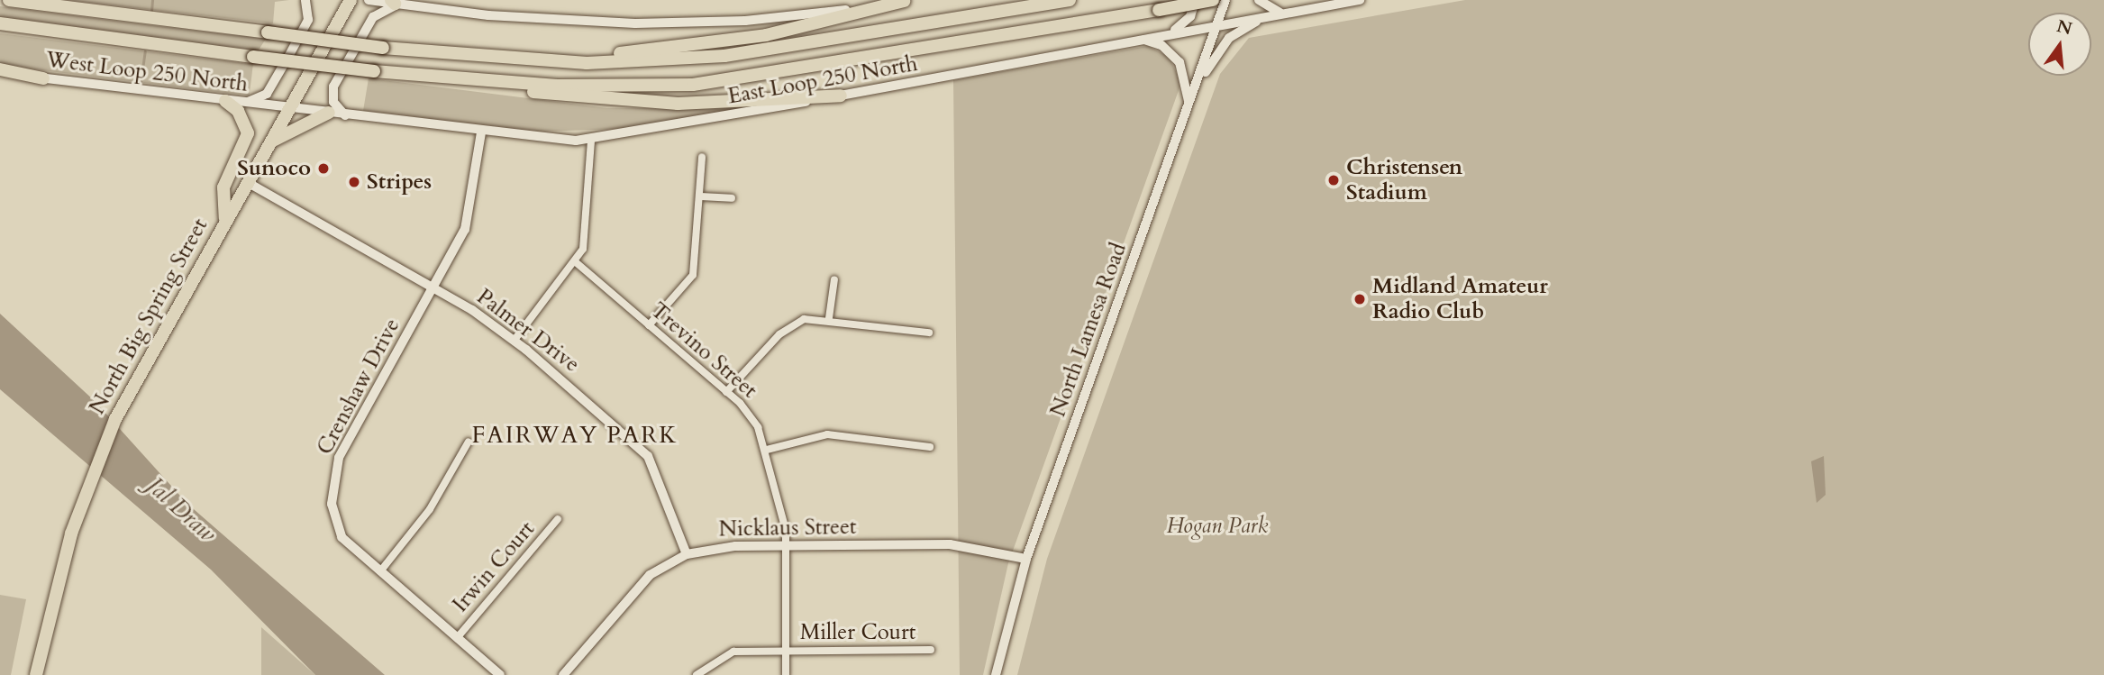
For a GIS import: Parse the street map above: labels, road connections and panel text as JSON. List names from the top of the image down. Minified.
{"streets":{"highway":["North Big Spring Street"],"main road":["West Loop 250 North","East Loop 250 North","North Lamesa Road"],"street":["Palmer Drive","Trevino Street","Crenshaw Drive","Nicklaus Street","Irwin Court","Miller Court"]},"crossings":[["West Loop 250 North","East Loop 250 North"],["West Loop 250 North","North Big Spring Street"],["East Loop 250 North","North Big Spring Street"],["East Loop 250 North","North Lamesa Road"],["East Loop 250 North","Crenshaw Drive"],["North Big Spring Street","Palmer Drive"],["North Lamesa Road","Nicklaus Street"],["Palmer Drive","Crenshaw Drive"],["Palmer Drive","Nicklaus Street"],["Trevino Street","Nicklaus Street"],["Trevino Street","Miller Court"],["Crenshaw Drive","Irwin Court"]],"districts":["FAIRWAY PARK"],"water":["Jal Draw"],"parks":["Hogan Park"],"places":["Sunoco","Christensen Stadium","Stripes","Midland Amateur Radio Club"],"north":"top"}
